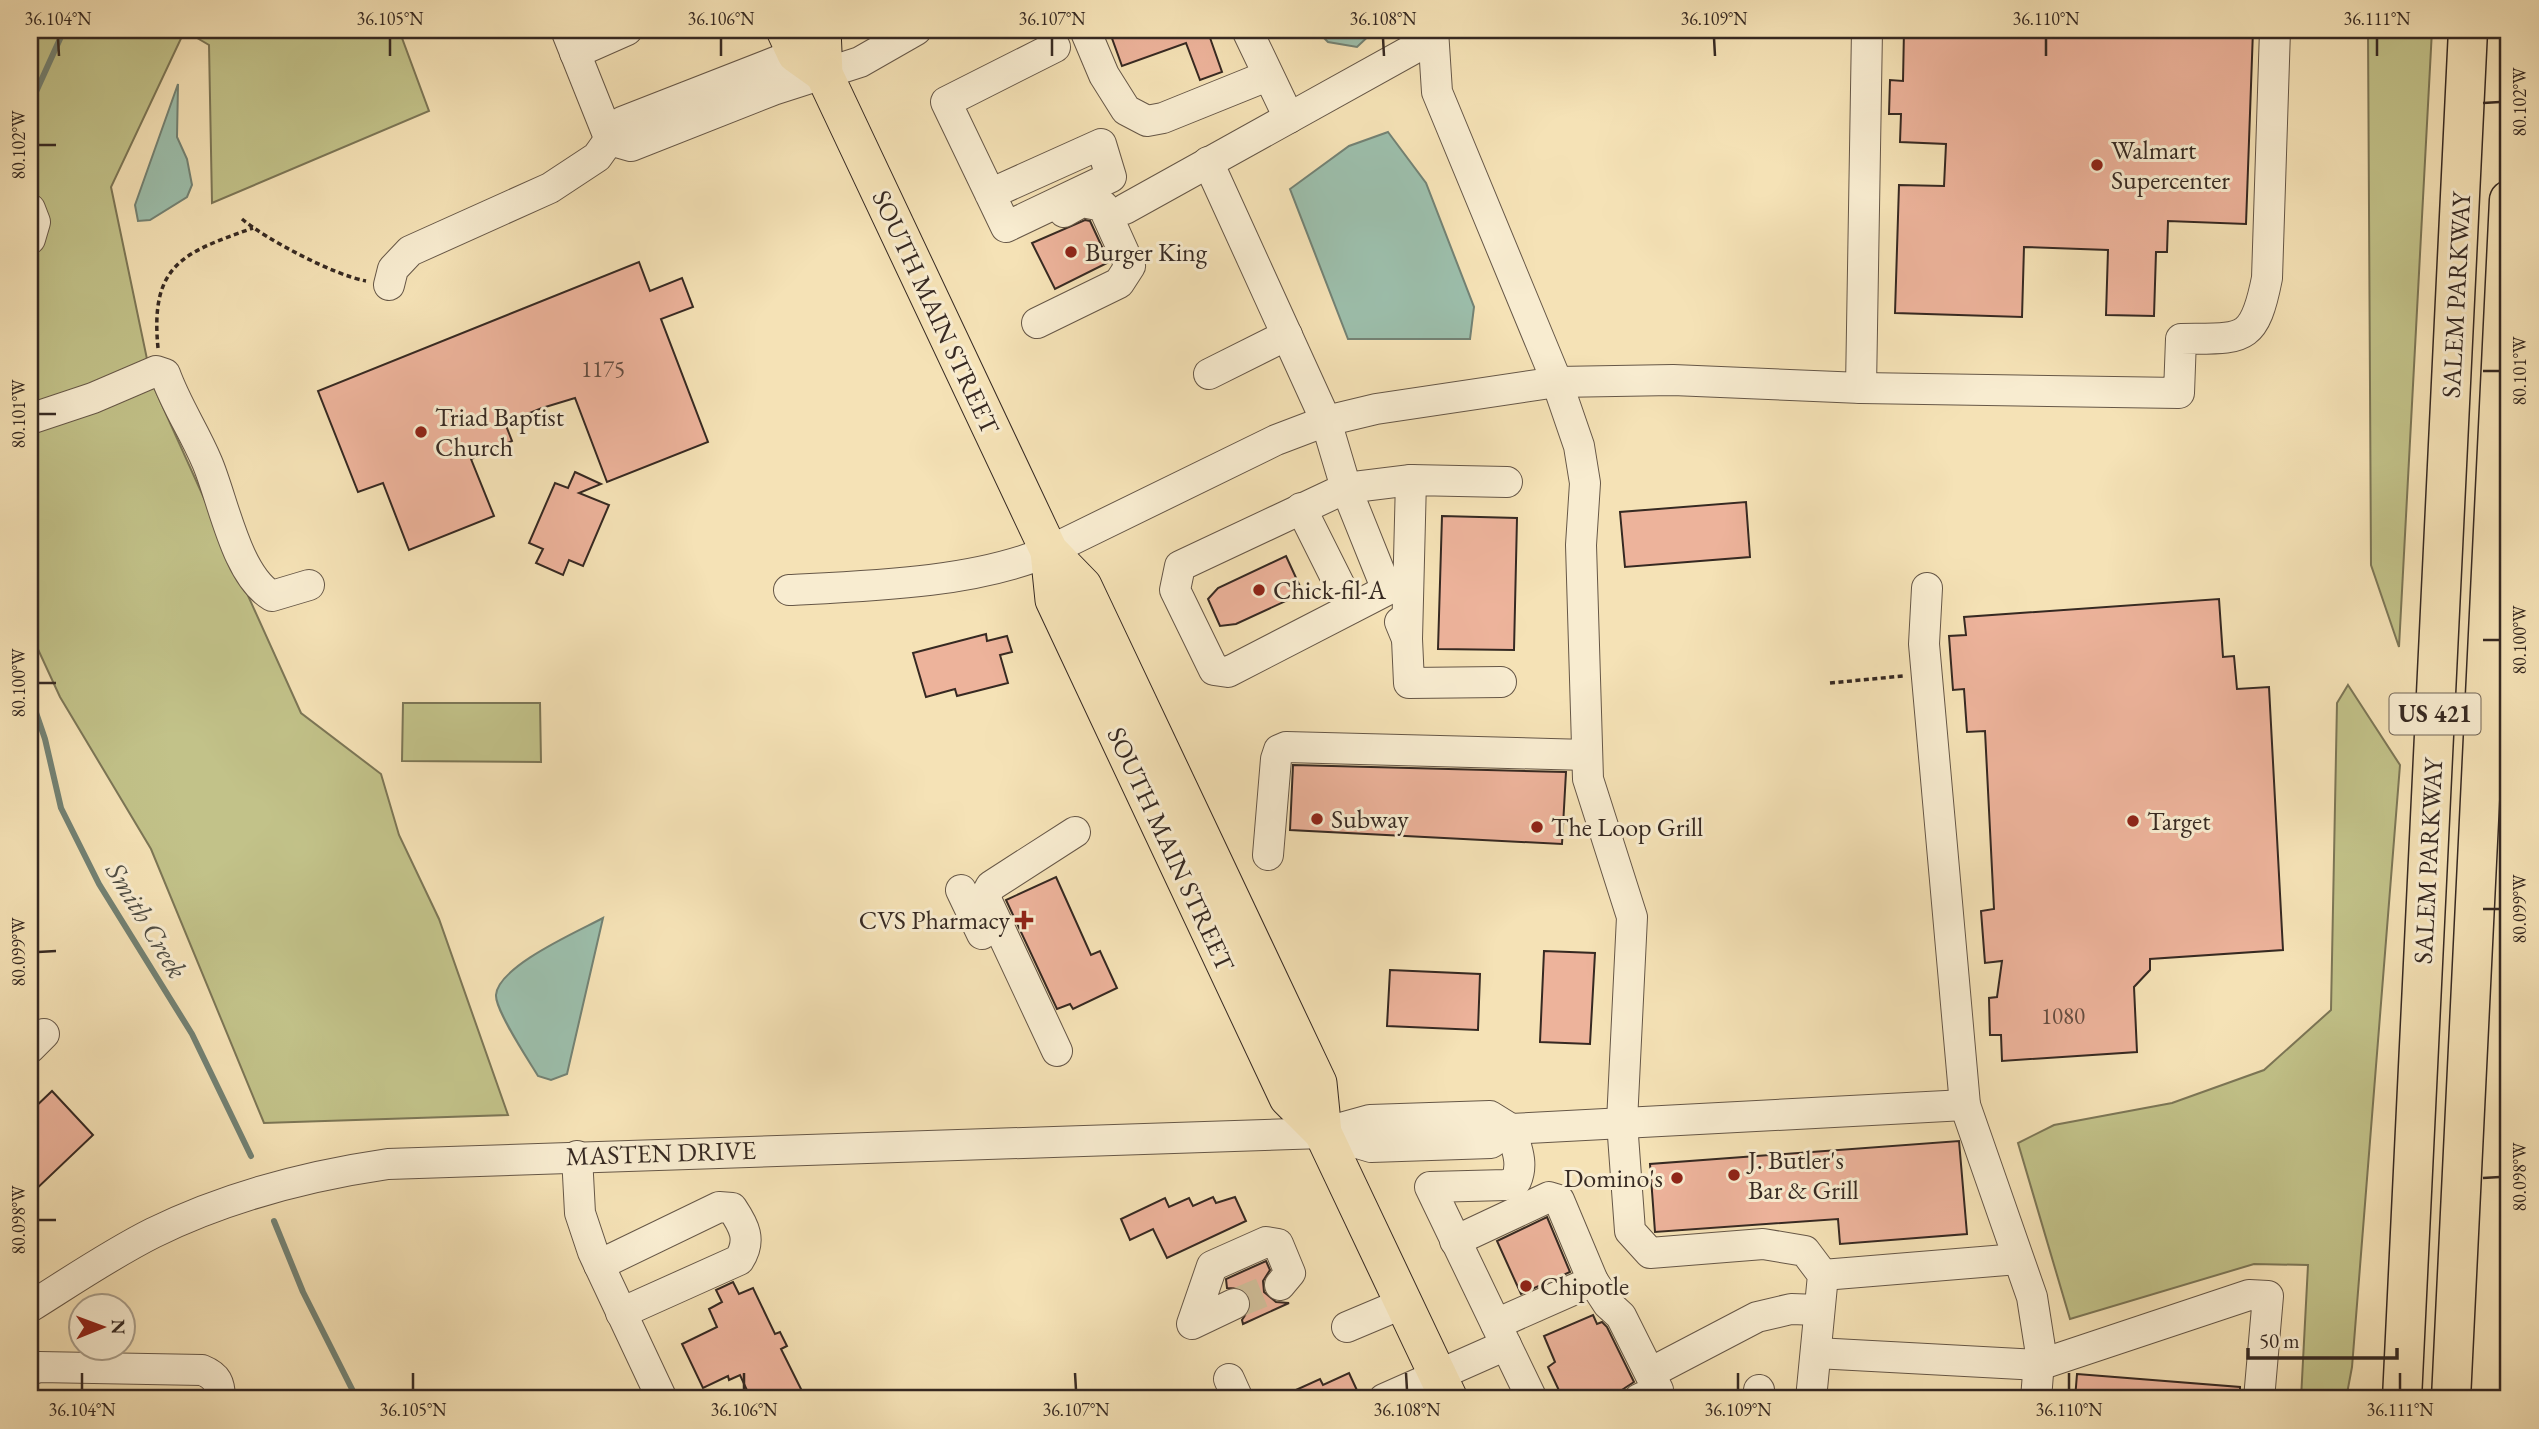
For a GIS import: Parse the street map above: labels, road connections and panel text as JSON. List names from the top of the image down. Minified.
{"streets":{"highway":["SALEM PARKWAY","US 421"],"main road":["SOUTH MAIN STREET"],"street":["MASTEN DRIVE"]},"crossings":[["SOUTH MAIN STREET","MASTEN DRIVE"]],"water":["Smith Creek"],"places":{"other":["Walmart Supercenter","Burger King","Triad Baptist Church","Chick-fil-A","Subway","Target","The Loop Grill","J. Butler's Bar & Grill","Domino's","Chipotle"],"health":["CVS Pharmacy"]},"house_numbers":["1175","1080"],"scale_bar":"50 m","north":"right","coordinates":["36.104°N","36.105°N","36.106°N","36.107°N","36.108°N","36.109°N","36.110°N","36.111°N","80.102°W","80.101°W","80.100°W","80.099°W","80.098°W"]}
